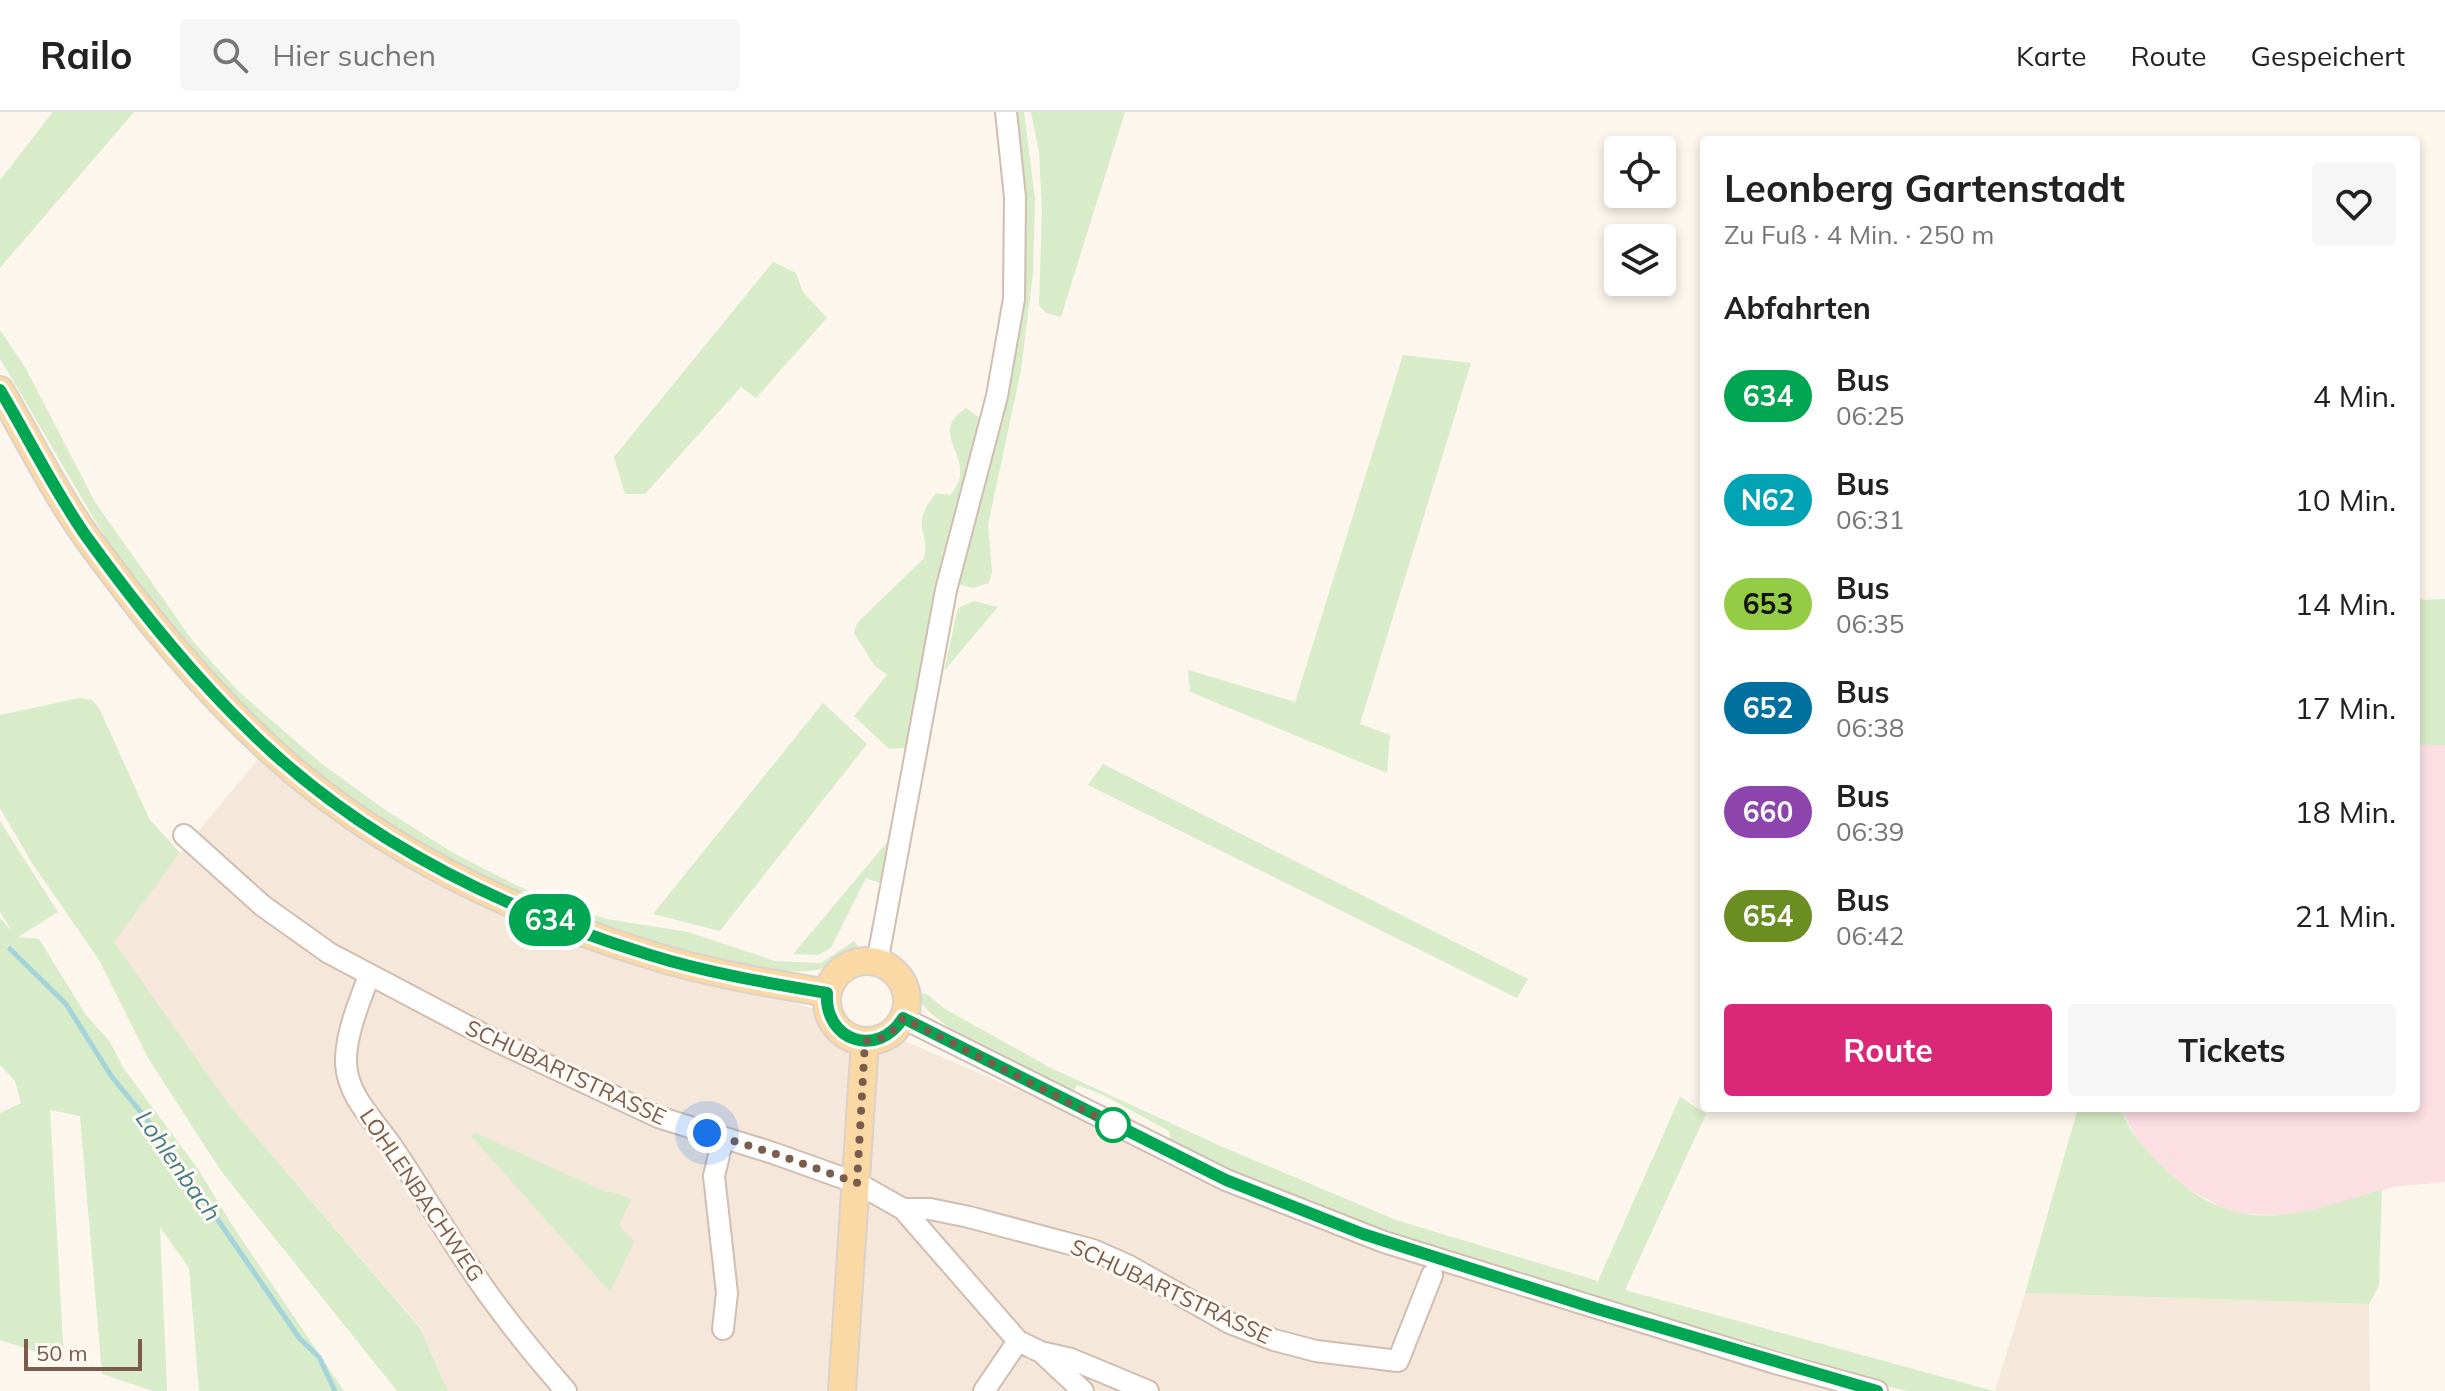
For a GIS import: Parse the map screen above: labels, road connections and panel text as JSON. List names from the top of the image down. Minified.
{"streets":{"street":["SCHUBARTSTRASSE","LOHLENBACHWEG"]},"crossings":[["SCHUBARTSTRASSE","LOHLENBACHWEG"]],"water":["Lohlenbach"],"lines":["bus line 634"],"scale_bar":"50 m","page":{"header":"Railo","search":"Hier suchen","nav":["Karte","Route","Gespeichert"],"on_map":"634","heading":[["Leonberg Gartenstadt","Zu Fuß · 4 Min. · 250 m"],"Abfahrten"],"list":[{"mark":"634","name":"Bus","note":"06:25","value":"4 Min."},{"mark":"N62","name":"Bus","note":"06:31","value":"10 Min."},{"mark":"653","name":"Bus","note":"06:35","value":"14 Min."},{"mark":"652","name":"Bus","note":"06:38","value":"17 Min."},{"mark":"660","name":"Bus","note":"06:39","value":"18 Min."},{"mark":"654","name":"Bus","note":"06:42","value":"21 Min."}],"buttons":["Route","Tickets"],"scale":"50 m"}}
